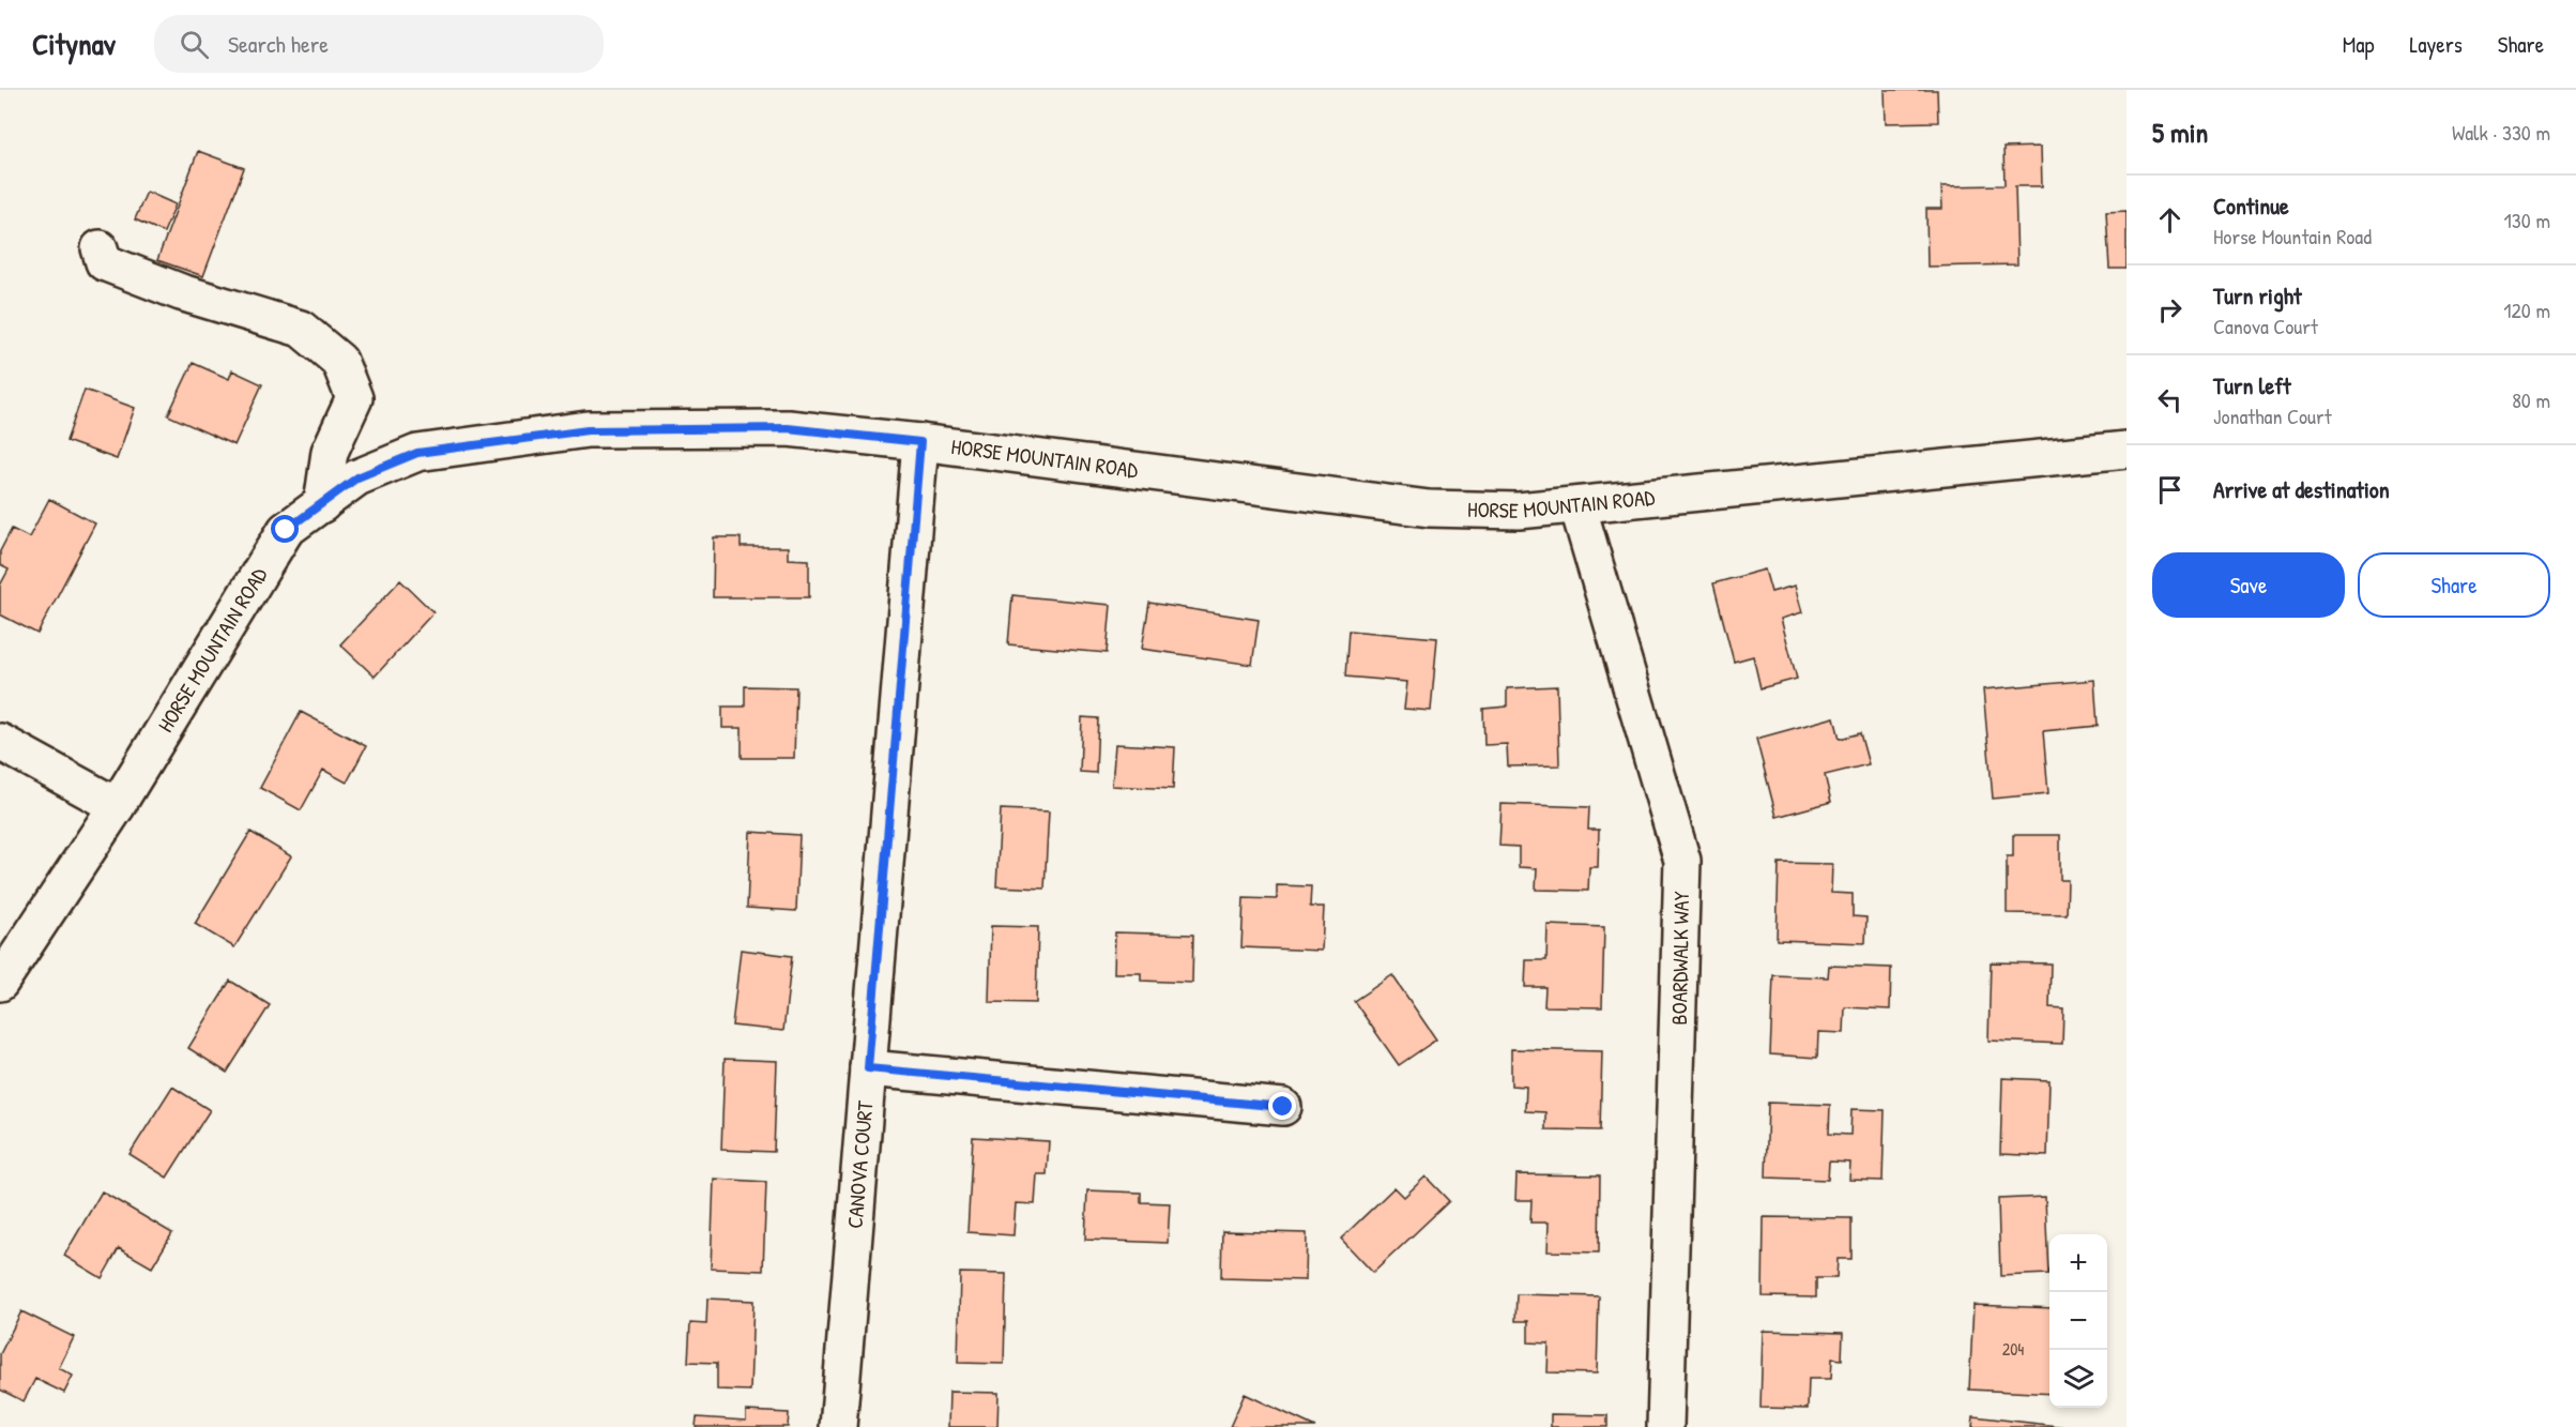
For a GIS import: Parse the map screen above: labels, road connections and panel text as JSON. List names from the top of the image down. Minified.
{"streets":{"street":["HORSE MOUNTAIN ROAD","BOARDWALK WAY","CANOVA COURT"]},"crossings":[["HORSE MOUNTAIN ROAD","BOARDWALK WAY"],["HORSE MOUNTAIN ROAD","CANOVA COURT"]],"house_numbers":["204"],"page":{"header":"Citynav","search":"Search here","nav":["Map","Layers","Share"],"heading":["5 min","Walk · 330 m"],"list":[["Continue","Horse Mountain Road","130 m"],["Turn right","Canova Court","120 m"],["Turn left","Jonathan Court","80 m"],"Arrive at destination"],"buttons":["Save","Share"],"map_buttons":["+","−"]}}
